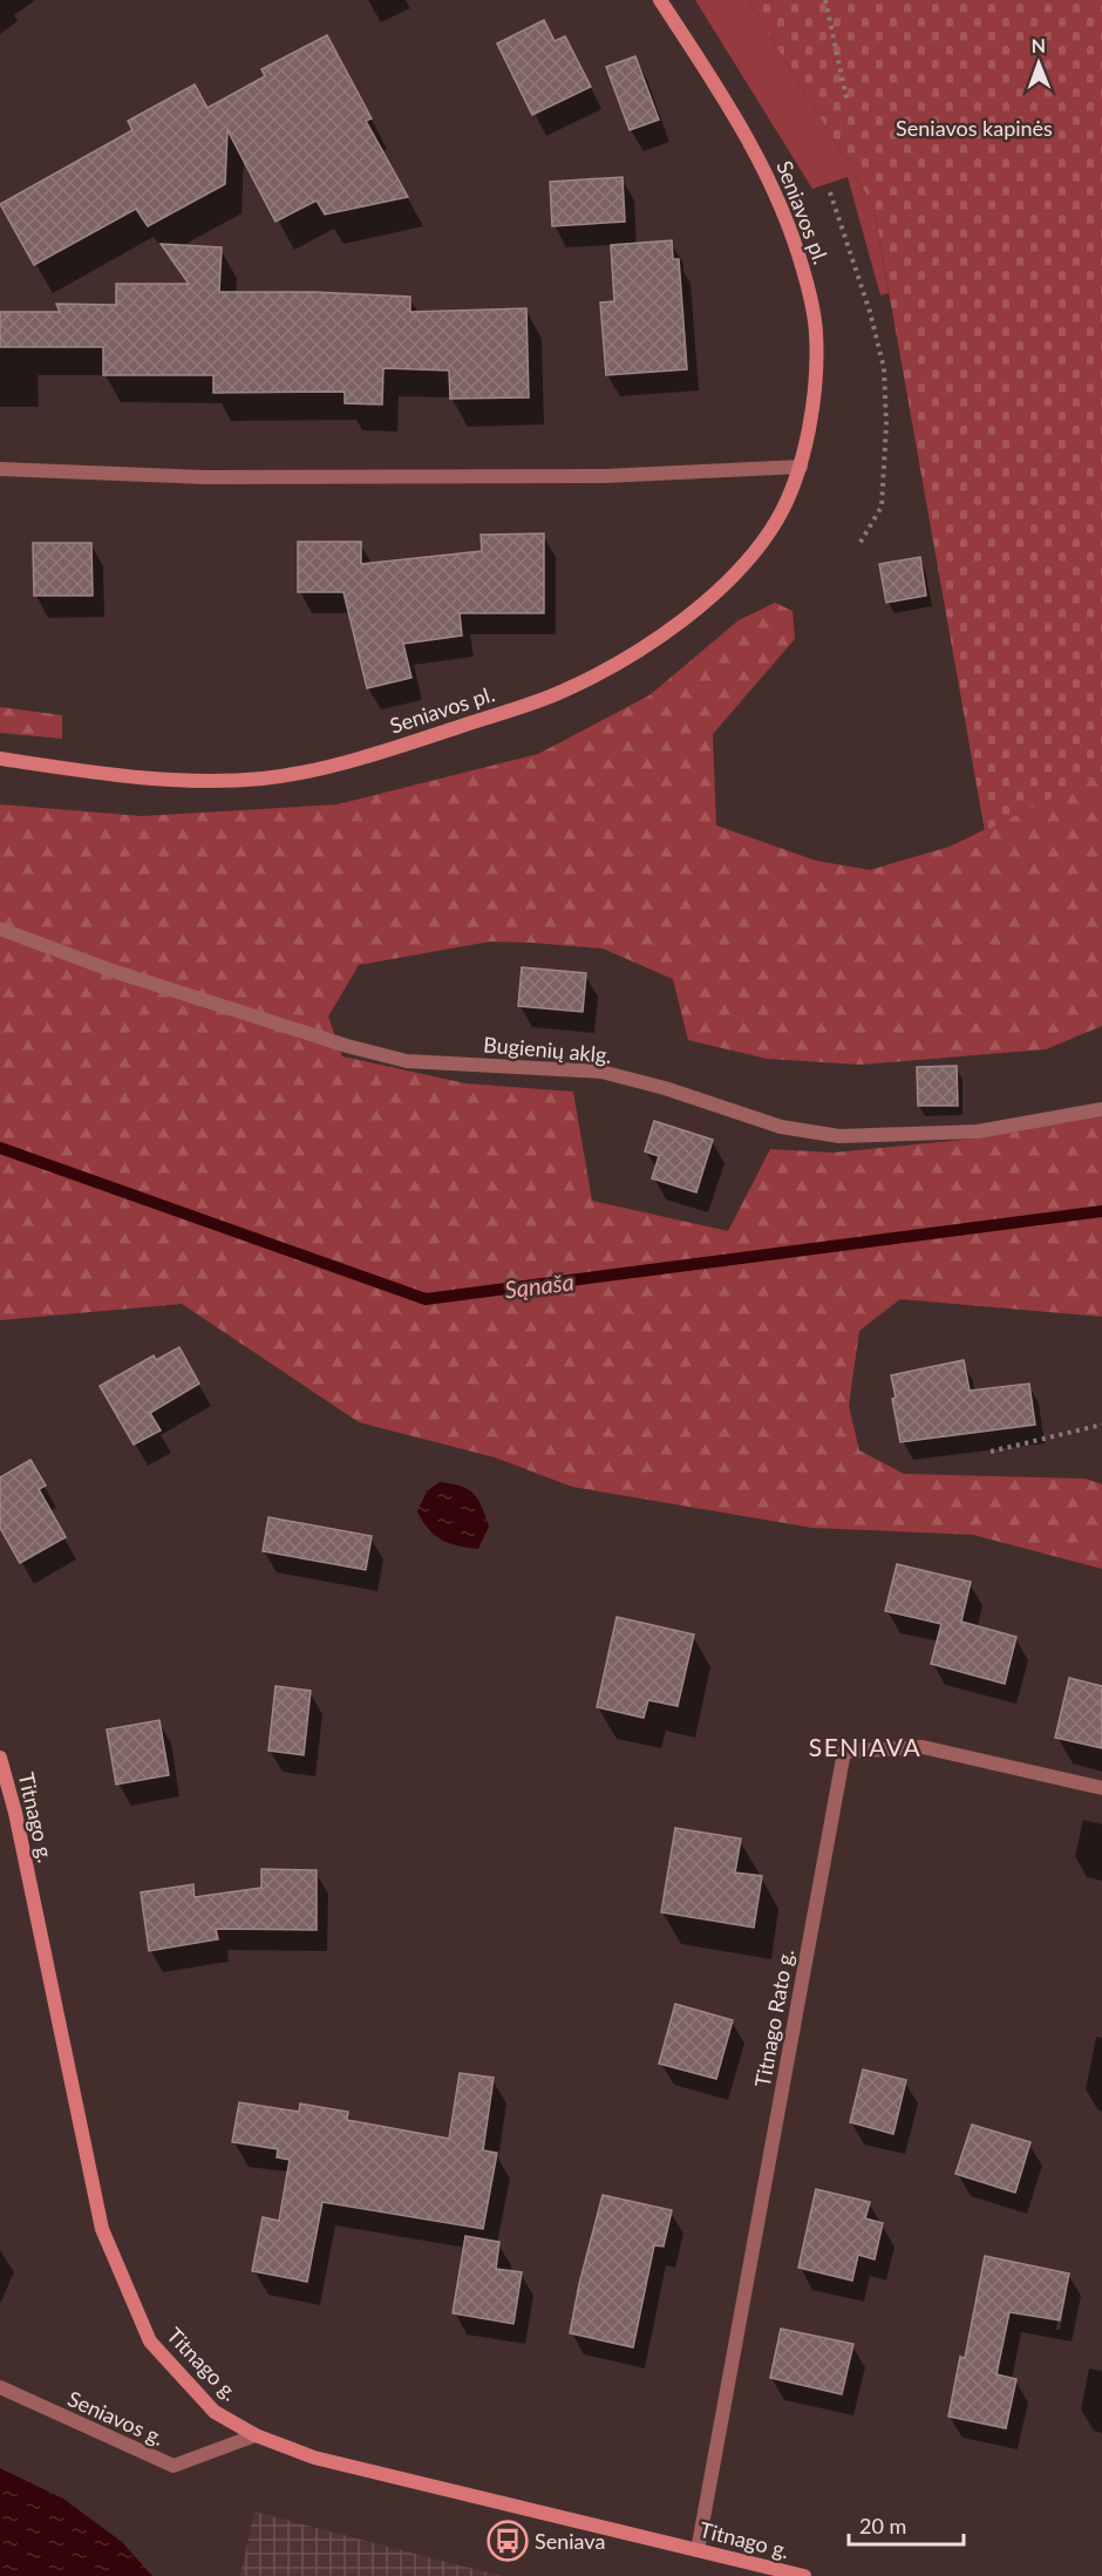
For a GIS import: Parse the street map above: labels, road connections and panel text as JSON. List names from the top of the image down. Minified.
{"streets":{"main road":["Seniavos pl.","Titnago g."],"street":["Bugienių aklg.","Titnago Rato g.","Seniavos g."]},"crossings":[["Titnago g.","Titnago Rato g."],["Titnago g.","Seniavos g."]],"districts":["SENIAVA"],"water":["Sąnaša"],"parks":["Seniavos kapinės"],"places":{"bus stop":["Seniava"]},"scale_bar":"20 m","north":"top"}
